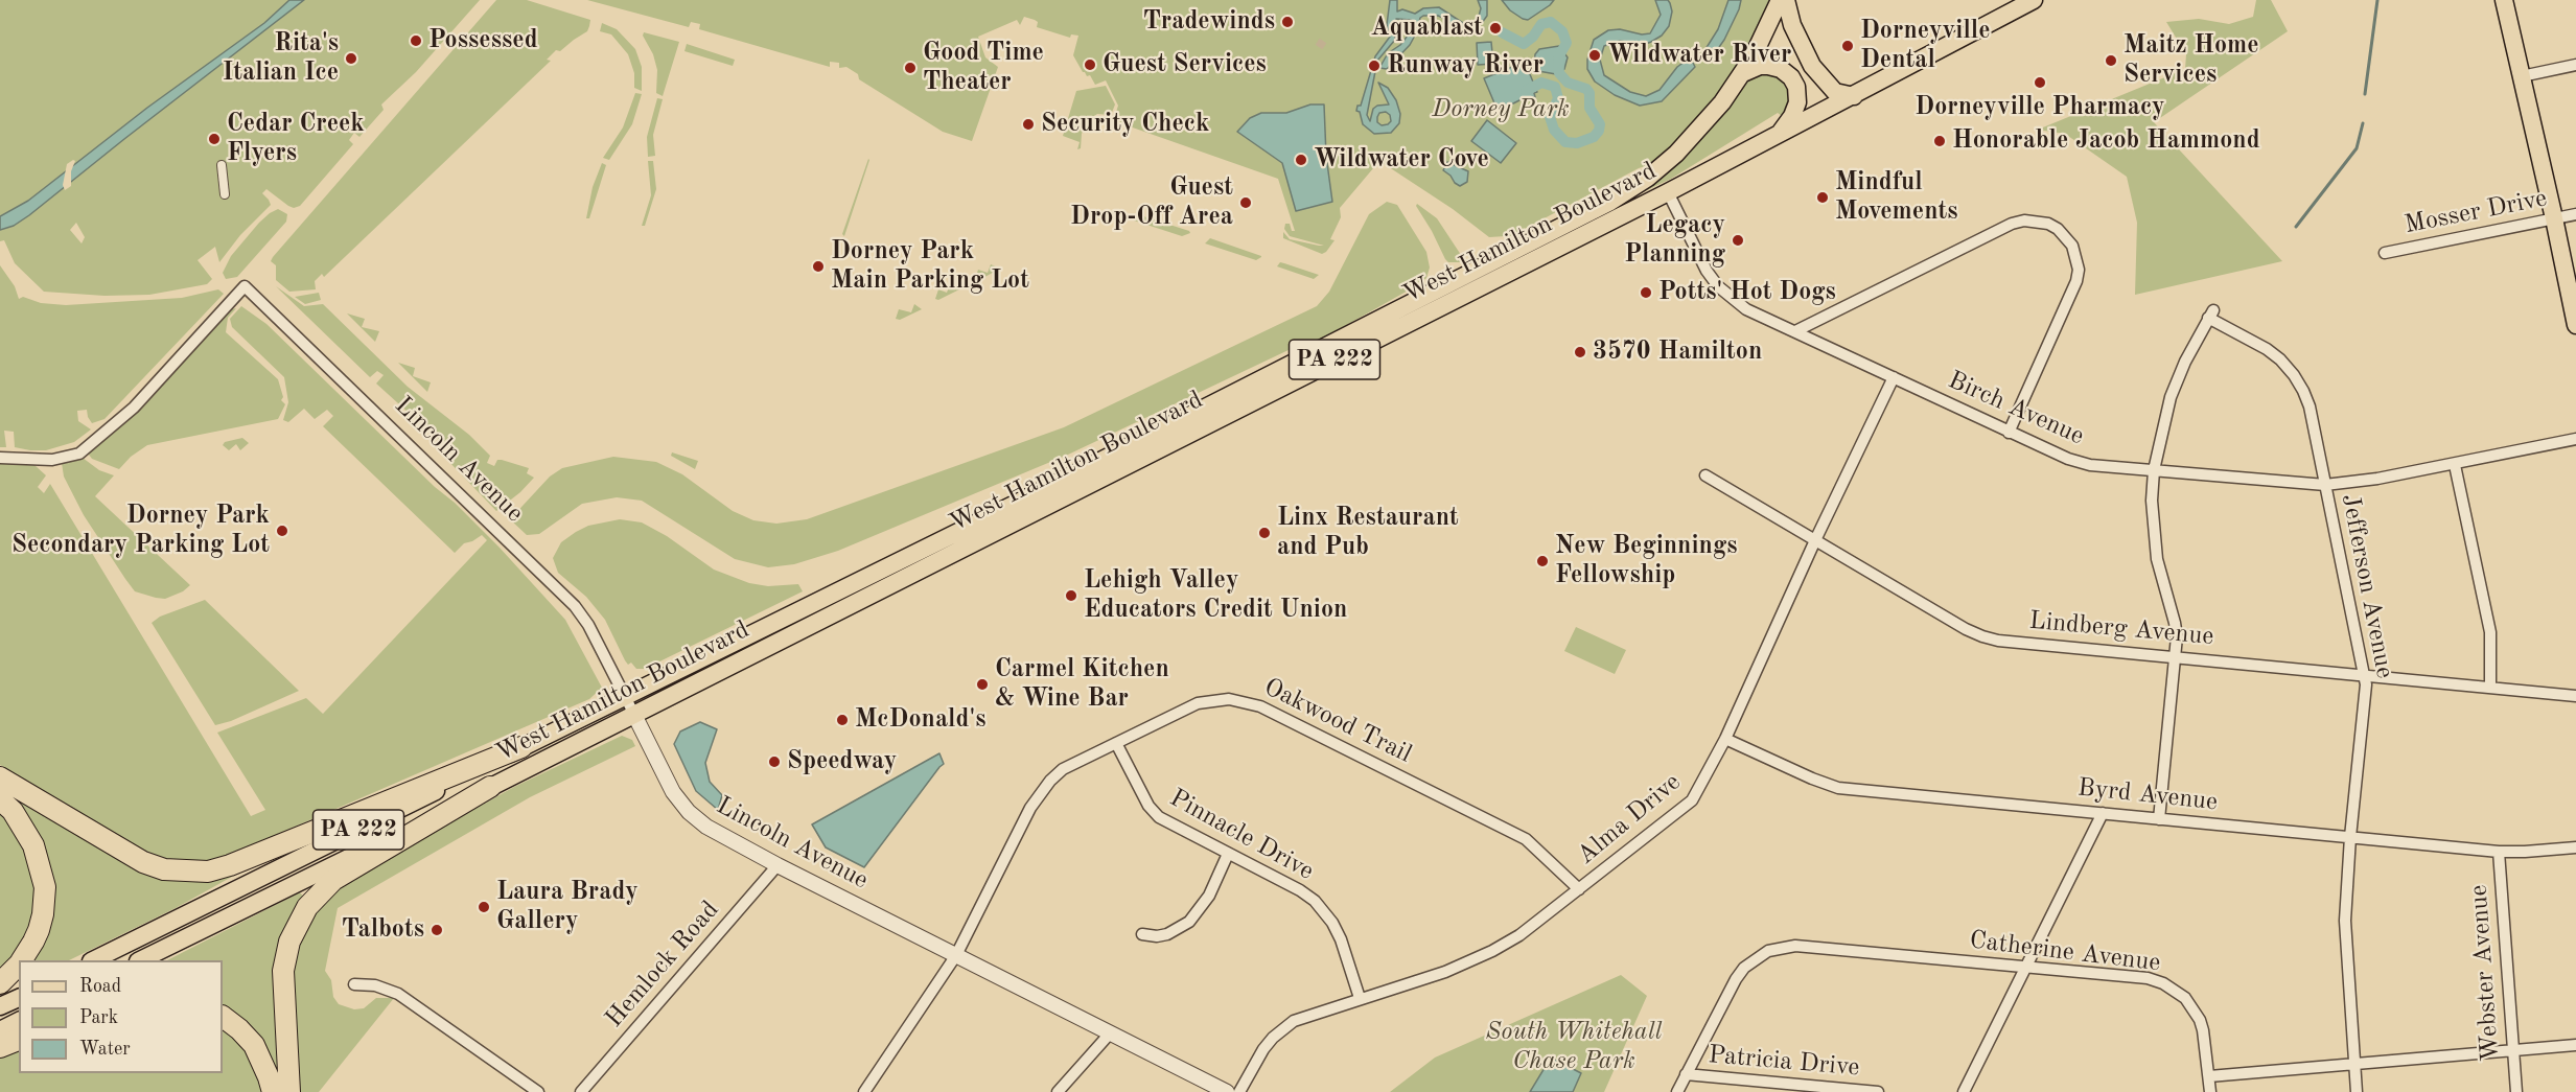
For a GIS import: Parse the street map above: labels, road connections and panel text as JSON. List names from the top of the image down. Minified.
{"streets":{"main road":["West Hamilton Boulevard","PA 222"],"street":["Mosser Drive","Birch Avenue","Lincoln Avenue","Jefferson Avenue","Lindberg Avenue","Oakwood Trail","Byrd Avenue","Alma Drive","Pinnacle Drive","Catherine Avenue","Hemlock Road","Webster Avenue","Patricia Drive"]},"crossings":[["West Hamilton Boulevard","PA 222"],["West Hamilton Boulevard","Birch Avenue"],["West Hamilton Boulevard","Lincoln Avenue"],["Birch Avenue","Jefferson Avenue"],["Birch Avenue","Alma Drive"],["Lincoln Avenue","Oakwood Trail"],["Lincoln Avenue","Hemlock Road"],["Jefferson Avenue","Lindberg Avenue"],["Jefferson Avenue","Byrd Avenue"],["Lindberg Avenue","Alma Drive"],["Oakwood Trail","Alma Drive"],["Oakwood Trail","Pinnacle Drive"],["Byrd Avenue","Alma Drive"],["Byrd Avenue","Webster Avenue"],["Alma Drive","Pinnacle Drive"],["Catherine Avenue","Patricia Drive"]],"parks":["Dorney Park","South Whitehall Chase Park"],"places":["Tradewinds","Aquablast","Possessed","Dorneyville Dental","Wildwater River","Rita's Italian Ice","Maitz Home Services","Guest Services","Runway River","Good Time Theater","Dorneyville Pharmacy","Security Check","Cedar Creek Flyers","Honorable Jacob Hammond","Wildwater Cove","Mindful Movements","Guest Drop-Off Area","Legacy Planning","Dorney Park Main Parking Lot","Potts' Hot Dogs","3570 Hamilton","Dorney Park Secondary Parking Lot","Linx Restaurant and Pub","New Beginnings Fellowship","Lehigh Valley Educators Credit Union","Carmel Kitchen & Wine Bar","McDonald's","Speedway","Laura Brady Gallery","Talbots"],"legend":["Road","Park","Water"]}
